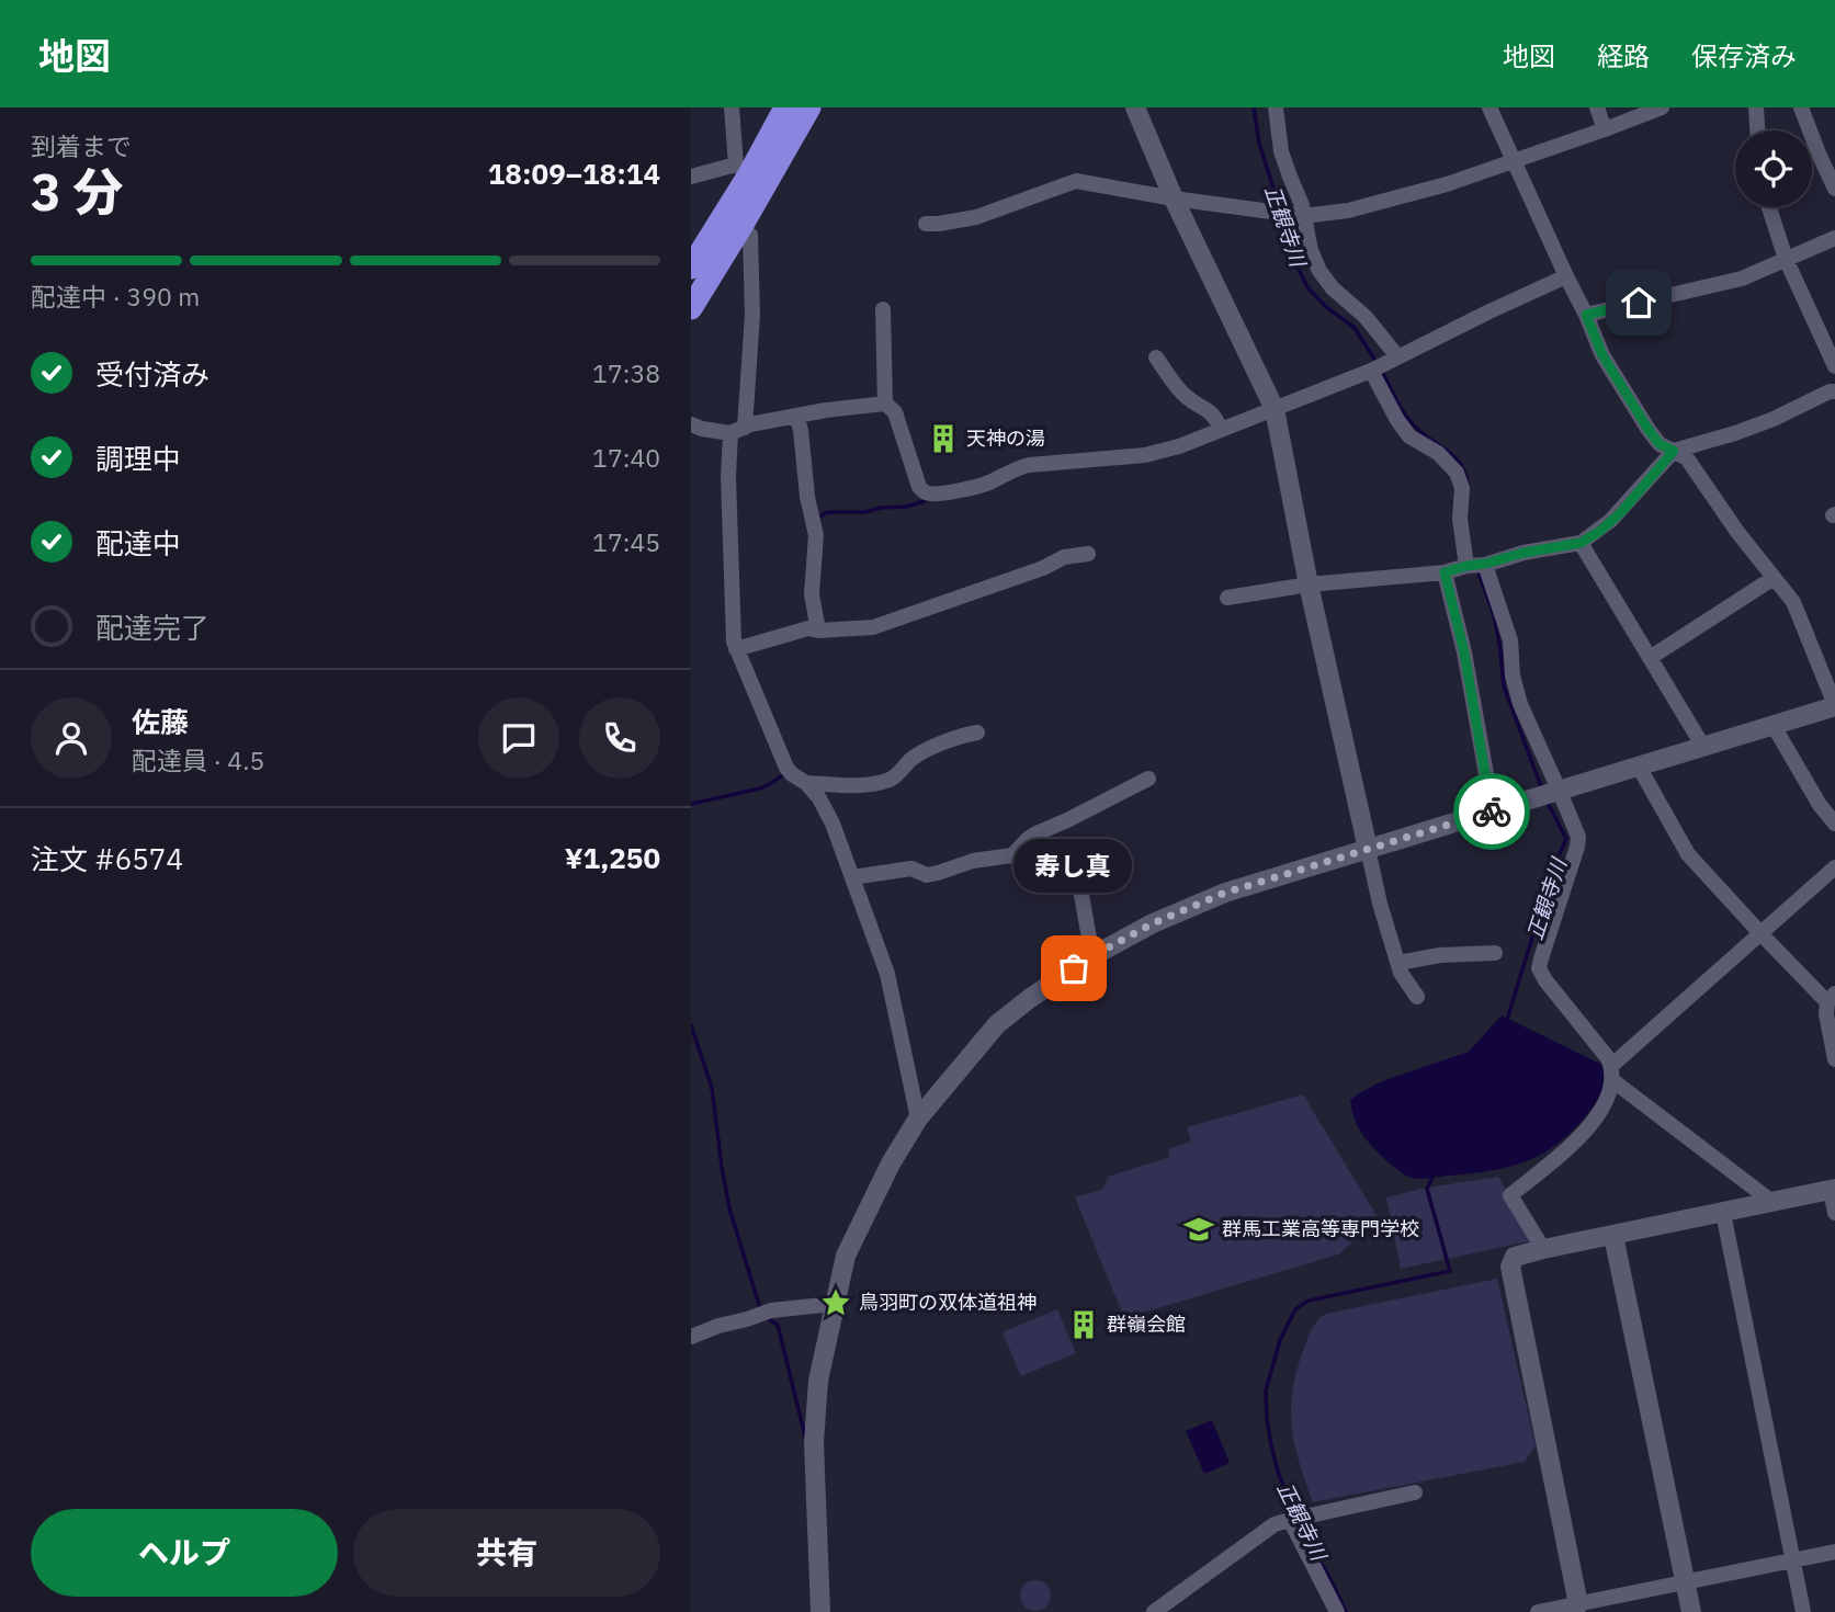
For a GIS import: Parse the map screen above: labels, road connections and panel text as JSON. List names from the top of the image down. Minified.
{"water":["正観寺川"],"places":{"building":["天神の湯","群嶺会館"],"other":["寿し真"],"school or university":["群馬工業高等専門学校"],"place":["鳥羽町の双体道祖神"]},"page":{"header":"地図","nav":["地図","経路","保存済み"],"heading":["3 分","到着まで","18:09–18:14"],"panel":["佐藤","配達員 · 4.5","注文 #6574","¥1,250"],"bar":"配達中 · 390 m","list":[["受付済み","17:38"],["調理中","17:40"],["配達中","17:45"],"配達完了"],"bubble":"寿し真","buttons":["ヘルプ","共有"]}}
